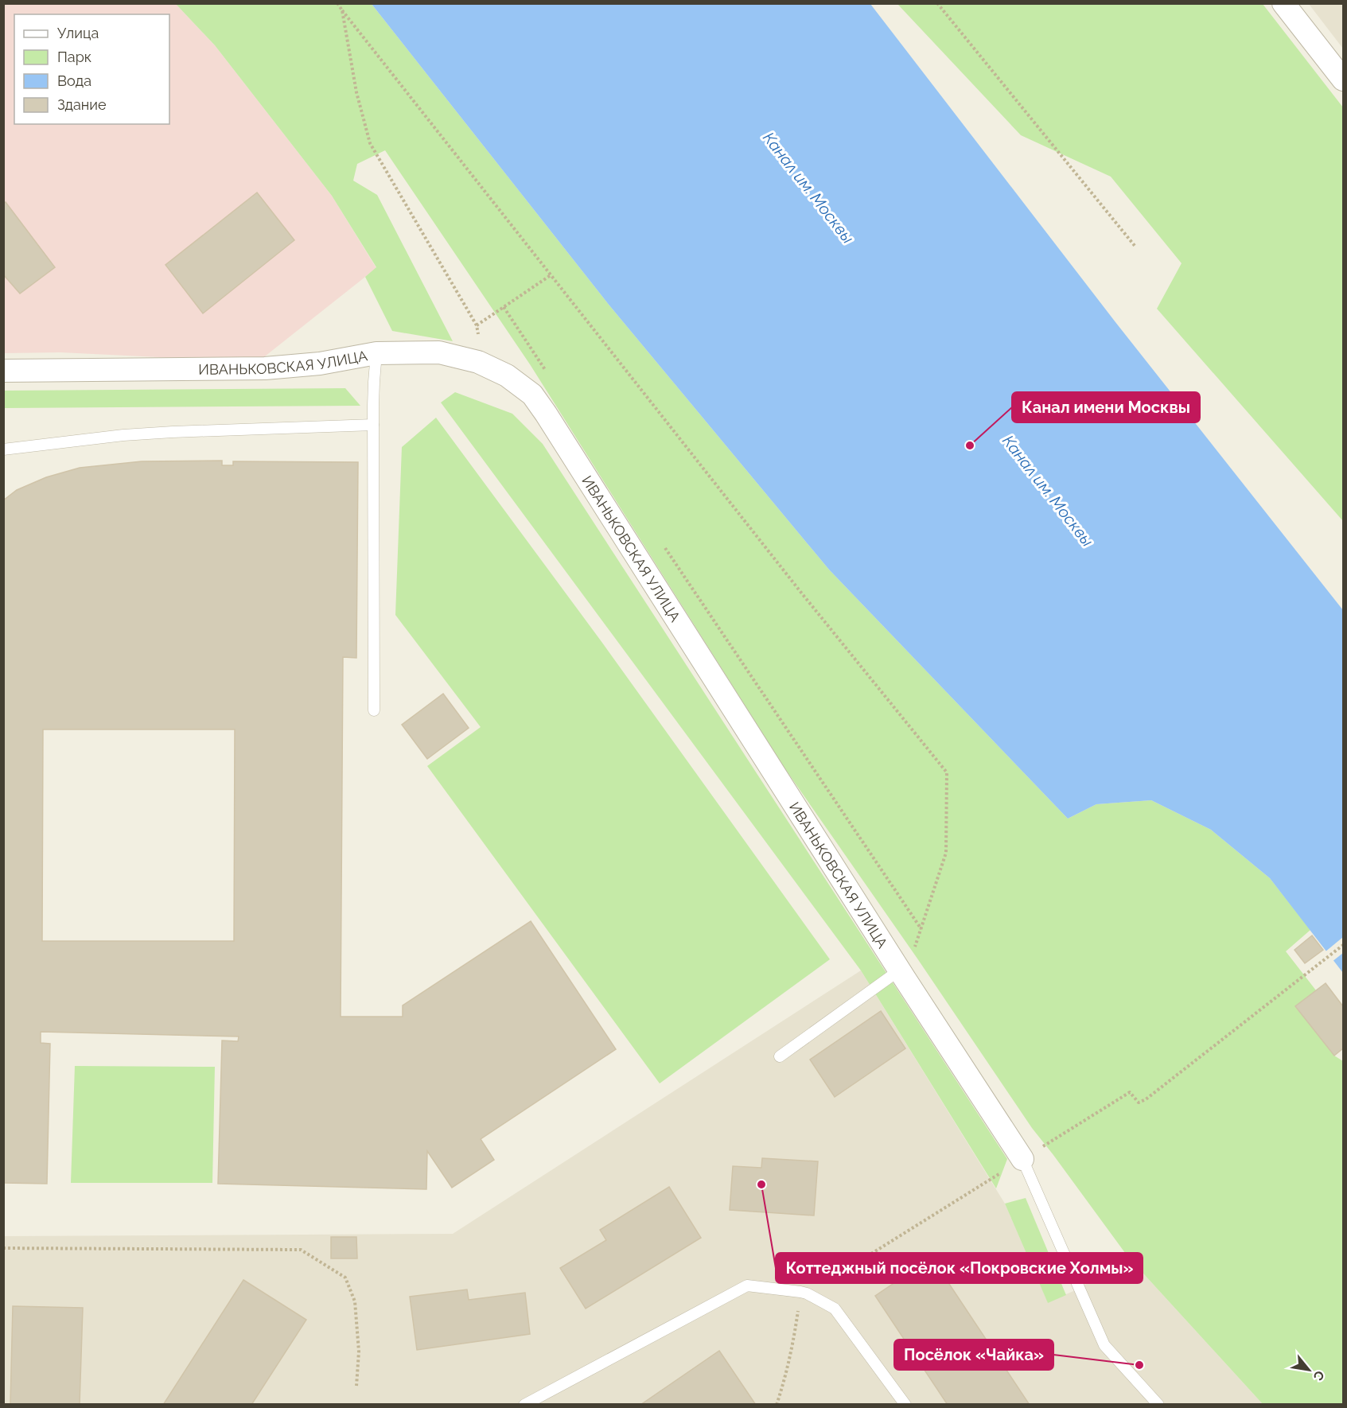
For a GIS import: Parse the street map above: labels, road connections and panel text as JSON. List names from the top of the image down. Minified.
{"streets":{"street":["ИВАНЬКОВСКАЯ УЛИЦА"]},"water":["Канал им. Москвы"],"places":["Канал имени Москвы","Коттеджный посёлок «Покровские Холмы»","Посёлок «Чайка»"],"legend":["Улица","Парк","Вода","Здание"],"north":"bottom right"}
